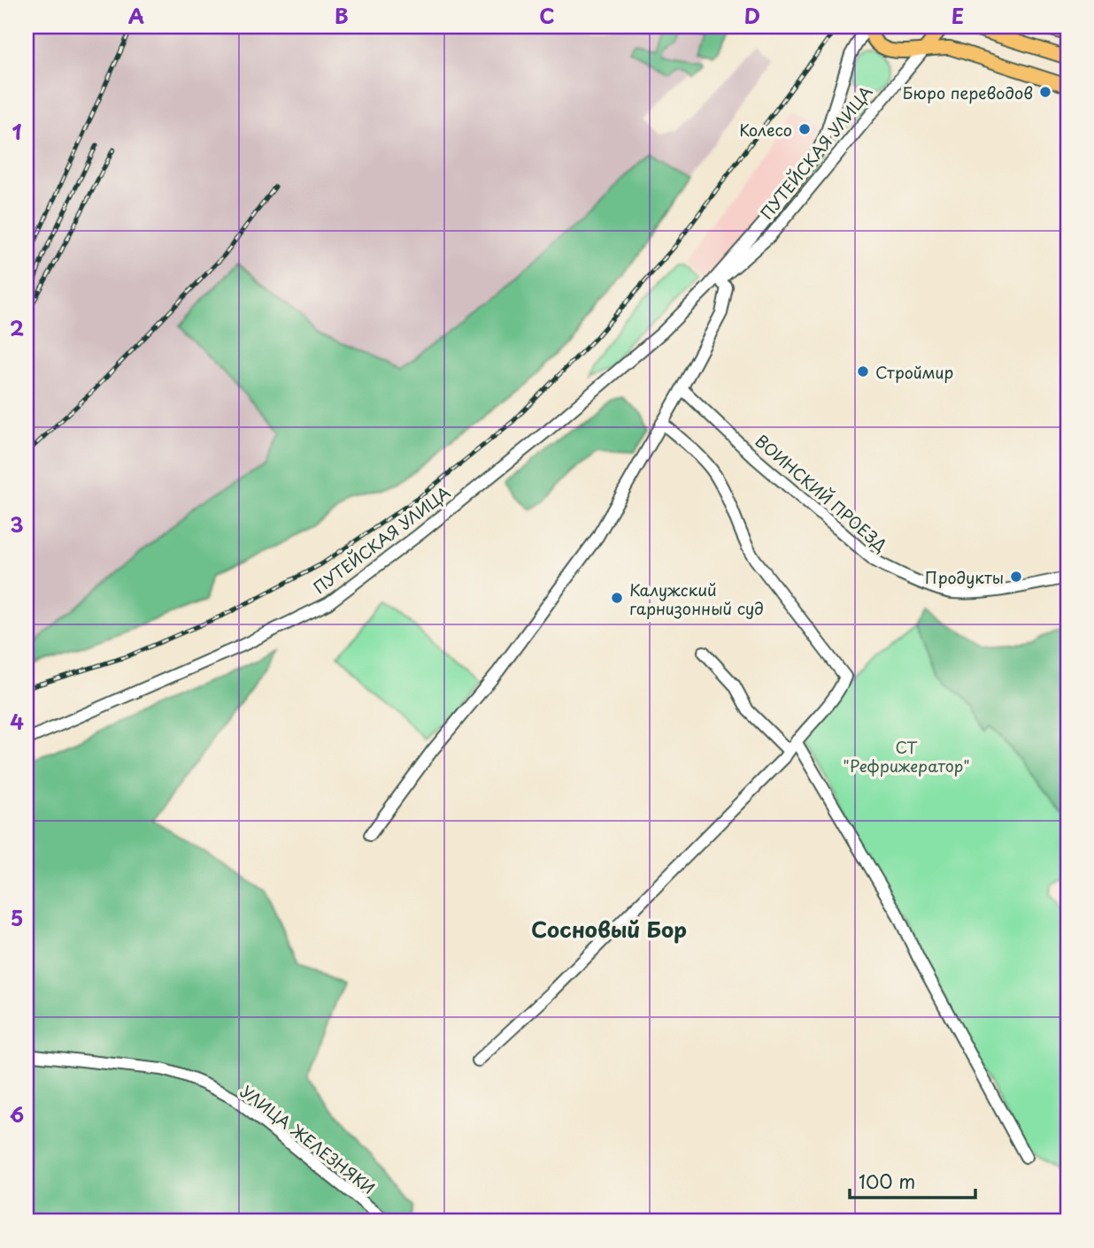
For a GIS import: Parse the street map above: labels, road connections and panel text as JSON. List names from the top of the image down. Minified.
{"streets":{"main road":["ПУТЕЙСКАЯ УЛИЦА"],"street":["ВОИНСКИЙ ПРОЕЗД","УЛИЦА ЖЕЛЕЗНЯКИ"]},"districts":["Сосновый Бор"],"parks":["СТ \"Рефрижератор\""],"places":["Бюро переводов","Колесо","Строймир","Продукты","Калужский гарнизонный суд"],"scale_bar":"100 m","grid":{"columns":["A","B","C","D","E"],"rows":["1","2","3","4","5","6"]}}
